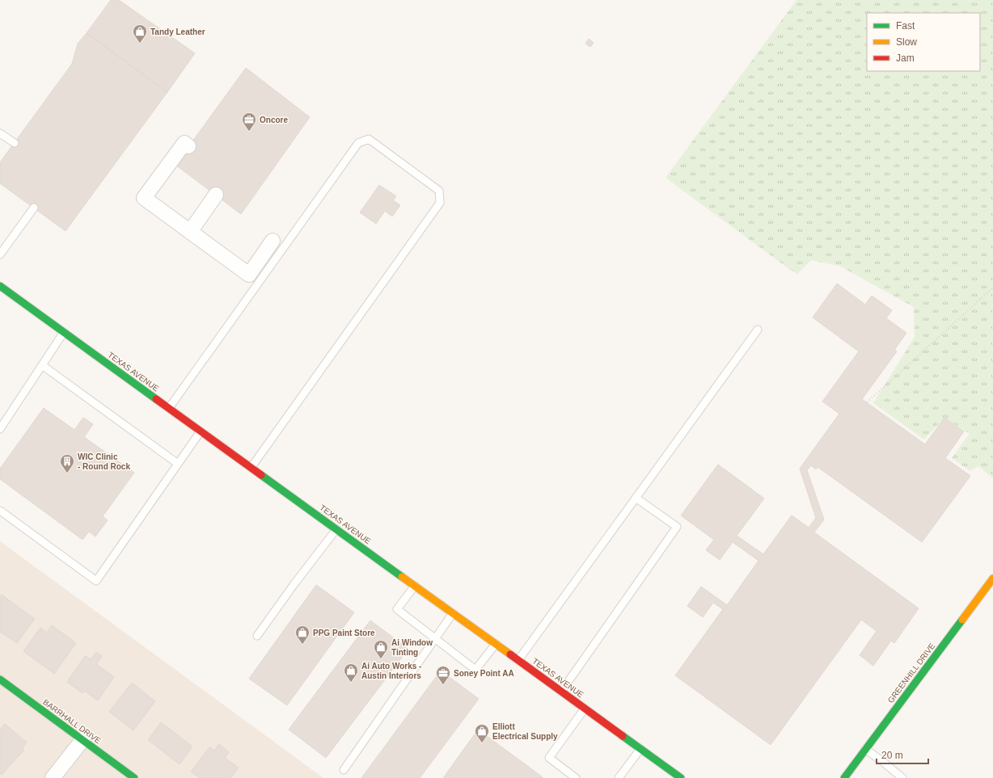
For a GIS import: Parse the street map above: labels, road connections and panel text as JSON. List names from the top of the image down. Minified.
{"streets":{"street":["TEXAS AVENUE","GREENHILL DRIVE","BARRHALL DRIVE"]},"places":{"shop":["Tandy Leather","PPG Paint Store","Ai Window Tinting","Ai Auto Works - Austin Interiors","Elliott Electrical Supply"],"office":["Oncore","Soney Point AA"],"building":["WIC Clinic - Round Rock"]},"legend":["Fast","Slow","Jam"],"scale_bar":"20 m"}
